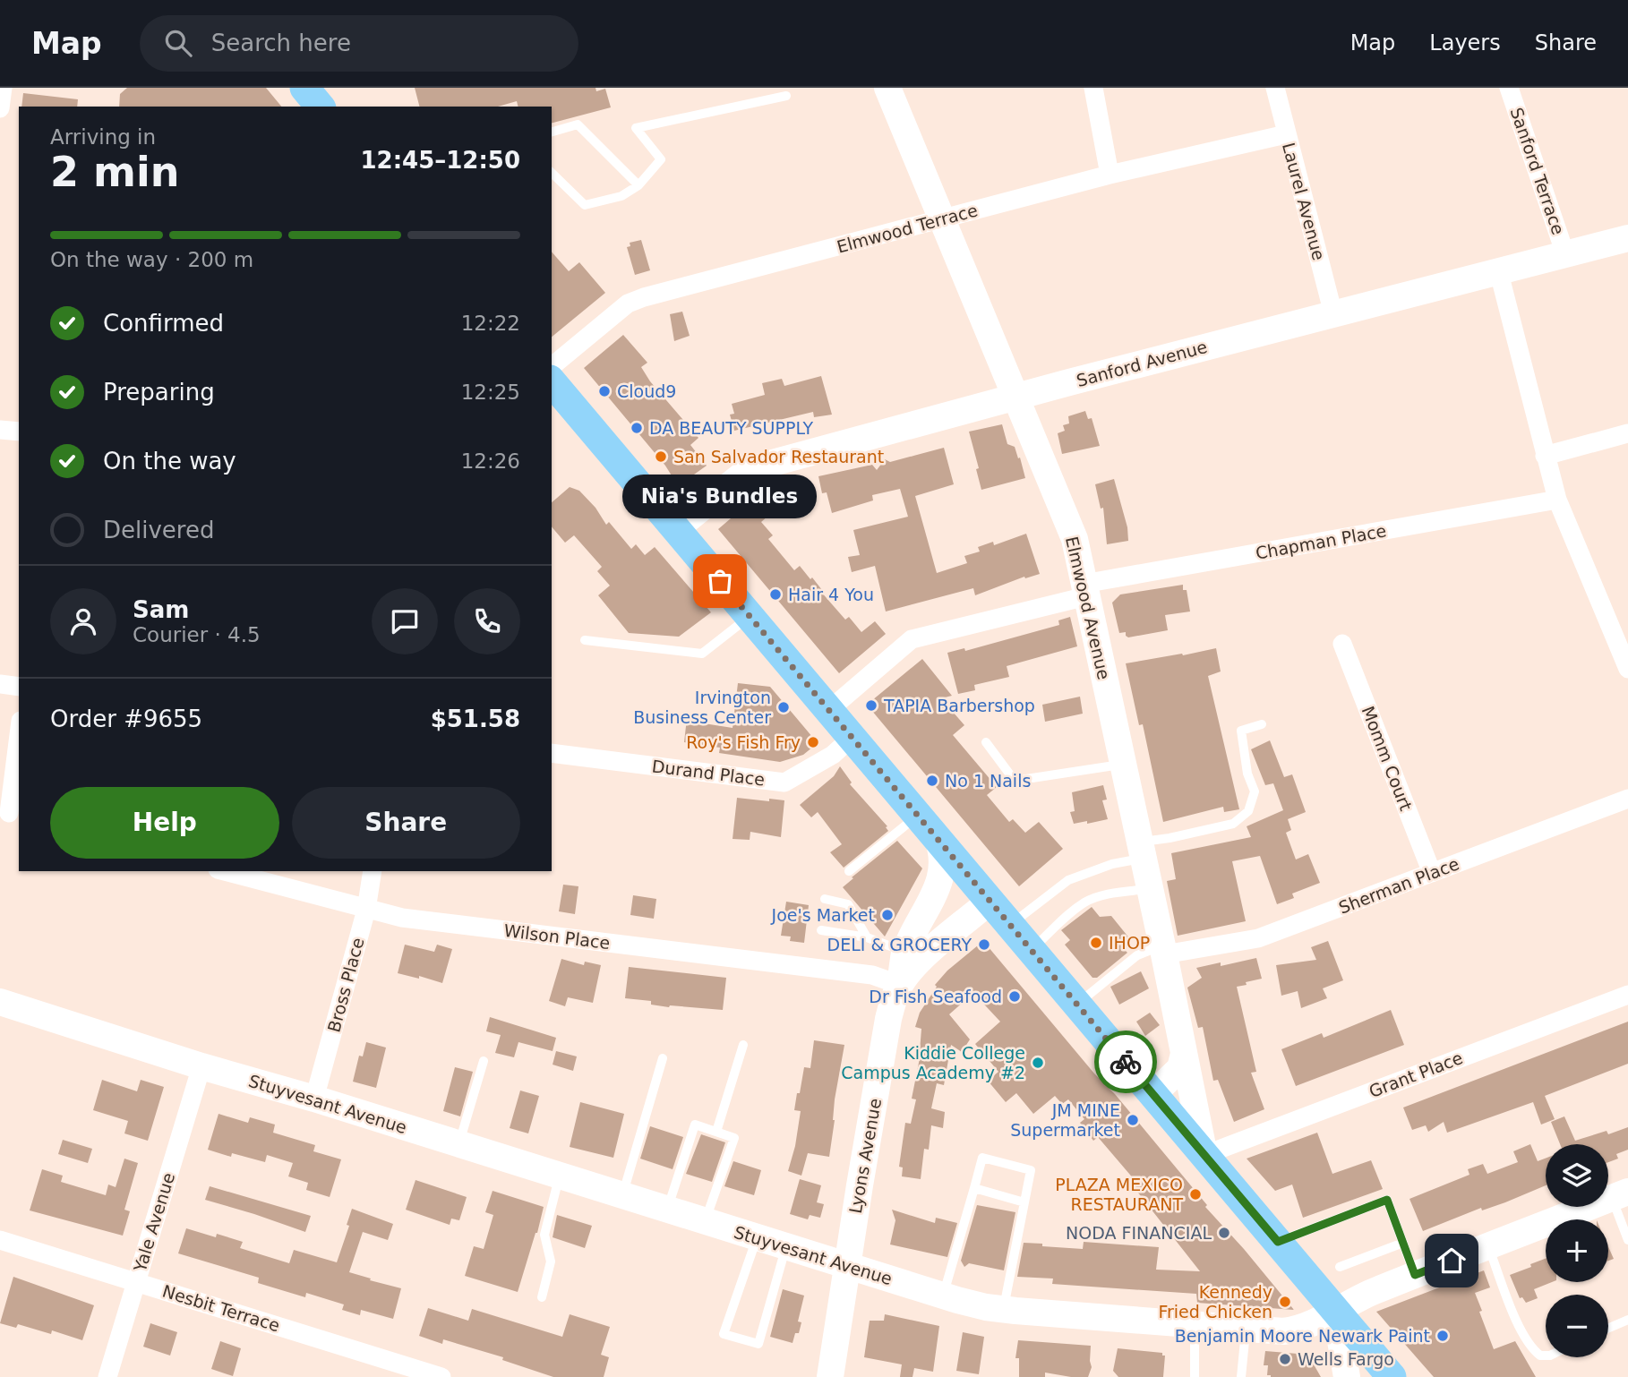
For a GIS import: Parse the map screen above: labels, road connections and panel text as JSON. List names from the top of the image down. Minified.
{"streets":{"main road":["Sanford Avenue","Elmwood Avenue","Stuyvesant Avenue","Lyons Avenue"],"street":["Sanford Terrace","Laurel Avenue","Elmwood Terrace","Chapman Place","Momm Court","Durand Place","Sherman Place","Wilson Place","Bross Place","Grant Place","Yale Avenue","Nesbit Terrace"]},"crossings":[["Sanford Terrace","Sanford Avenue"],["Laurel Avenue","Elmwood Terrace"],["Laurel Avenue","Sanford Avenue"],["Elmwood Terrace","Elmwood Avenue"],["Sanford Avenue","Elmwood Avenue"],["Chapman Place","Elmwood Avenue"],["Elmwood Avenue","Sherman Place"],["Elmwood Avenue","Grant Place"],["Momm Court","Sherman Place"],["Wilson Place","Bross Place"],["Wilson Place","Lyons Avenue"],["Bross Place","Stuyvesant Avenue"],["Stuyvesant Avenue","Lyons Avenue"],["Stuyvesant Avenue","Yale Avenue"],["Yale Avenue","Nesbit Terrace"]],"places":["Cloud9","DA BEAUTY SUPPLY","San Salvador Restaurant","Nia's Bundles","Hair 4 You","TAPIA Barbershop","Irvington Business Center","Roy's Fish Fry","No 1 Nails","Joe's Market","IHOP","DELI & GROCERY","Dr Fish Seafood","Kiddie College Campus Academy #2","JM MINE Supermarket","PLAZA MEXICO RESTAURANT","NODA FINANCIAL","Kennedy Fried Chicken","Benjamin Moore Newark Paint","Wells Fargo"],"page":{"header":"Map","search":"Search here","nav":["Map","Layers","Share"],"heading":["2 min","Arriving in","12:45–12:50"],"panel":["Sam","Courier · 4.5","Order #9655","$51.58"],"bar":"On the way · 200 m","list":[["Confirmed","12:22"],["Preparing","12:25"],["On the way","12:26"],"Delivered"],"bubble":"Nia's Bundles","buttons":["Help","Share"],"map_buttons":["+","−"]}}
